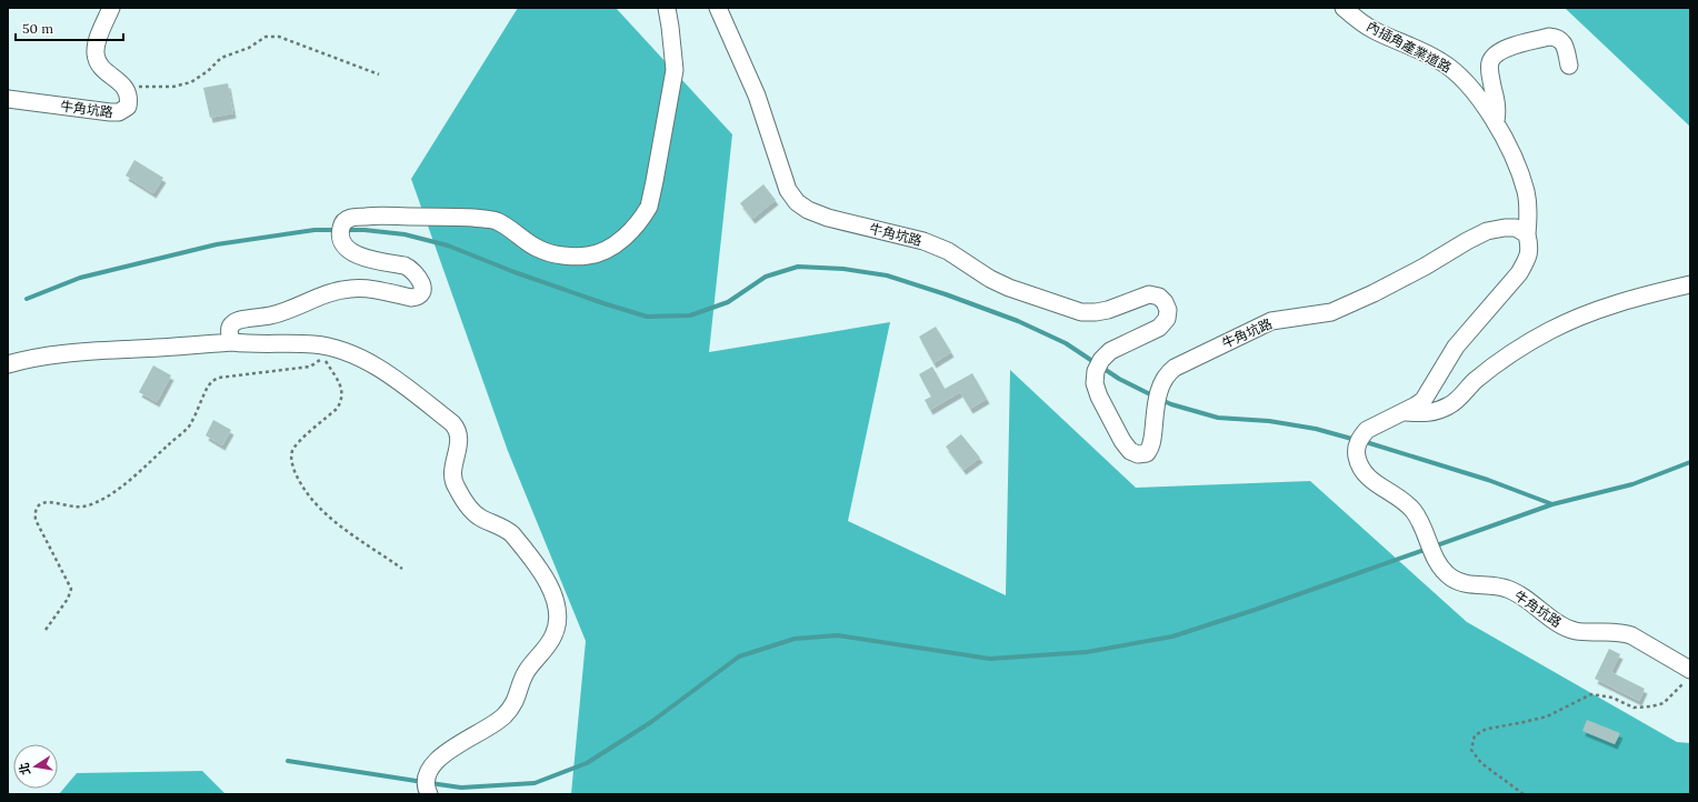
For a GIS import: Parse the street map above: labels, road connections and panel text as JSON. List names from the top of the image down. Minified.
{"streets":{"street":["內插角產業道路","牛角坑路"]},"crossings":[["內插角產業道路","牛角坑路"]],"scale_bar":"50 m","north":"left"}
